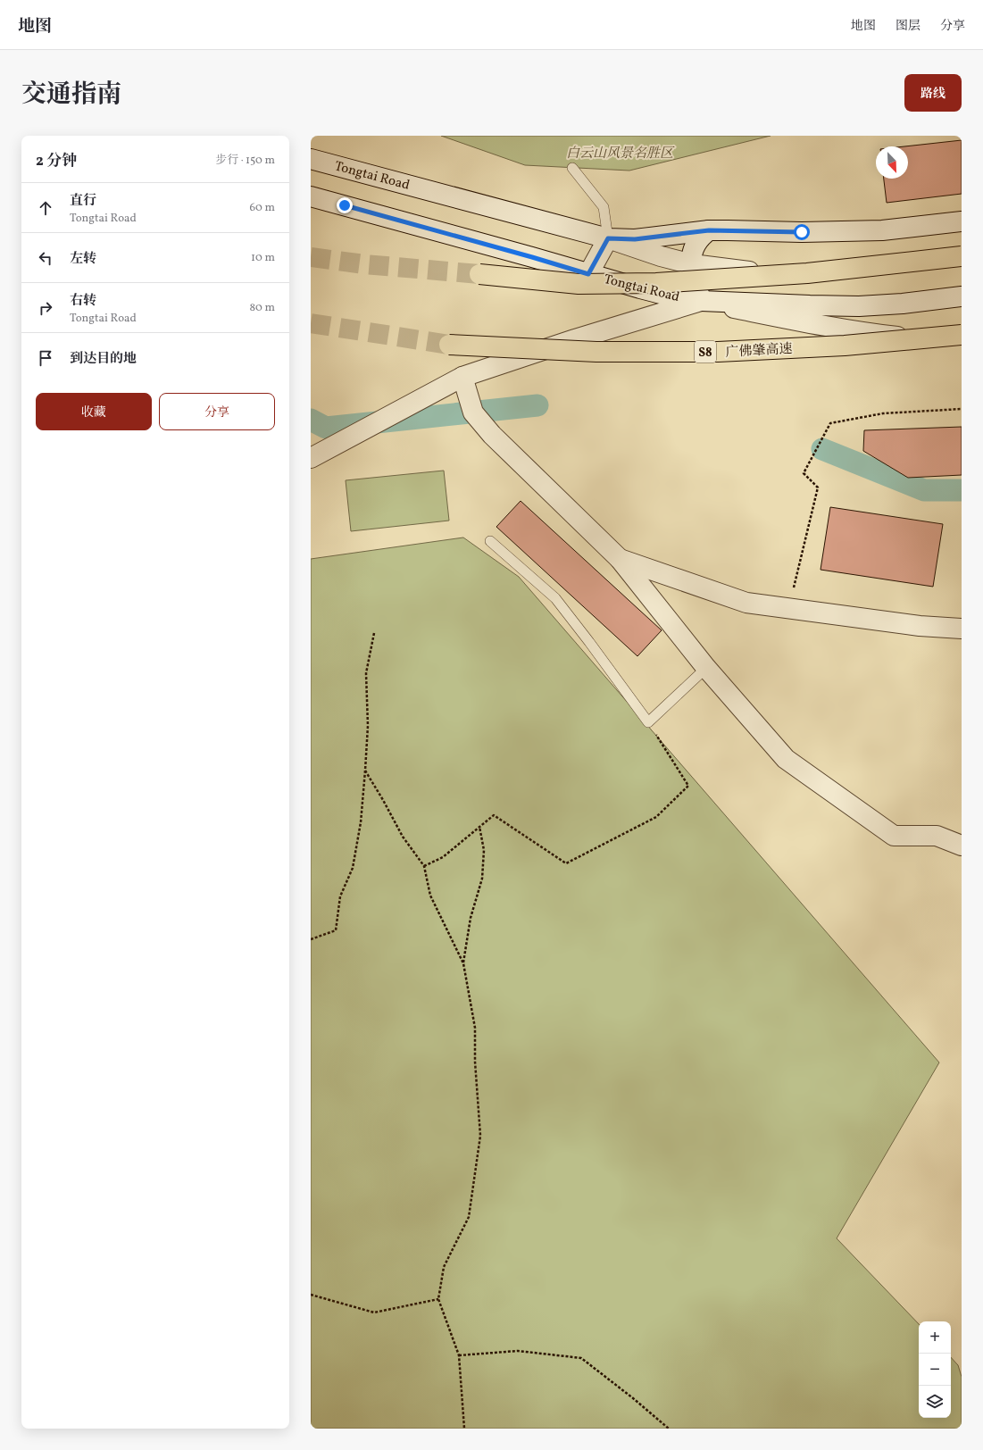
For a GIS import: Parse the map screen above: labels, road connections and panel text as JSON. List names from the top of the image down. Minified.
{"streets":{"highway":["广佛肇高速","S8"],"street":["Tongtai Road"]},"parks":["白云山风景名胜区"],"north":"bottom right","page":{"header":"地图","nav":["地图","图层","分享"],"title":"交通指南","buttons":["路线",["收藏","分享"]],"heading":["2 分钟","步行 · 150 m"],"list":[["直行","Tongtai Road","60 m"],["左转","10 m"],["右转","Tongtai Road","80 m"],"到达目的地"],"map_buttons":["+","−"]}}
